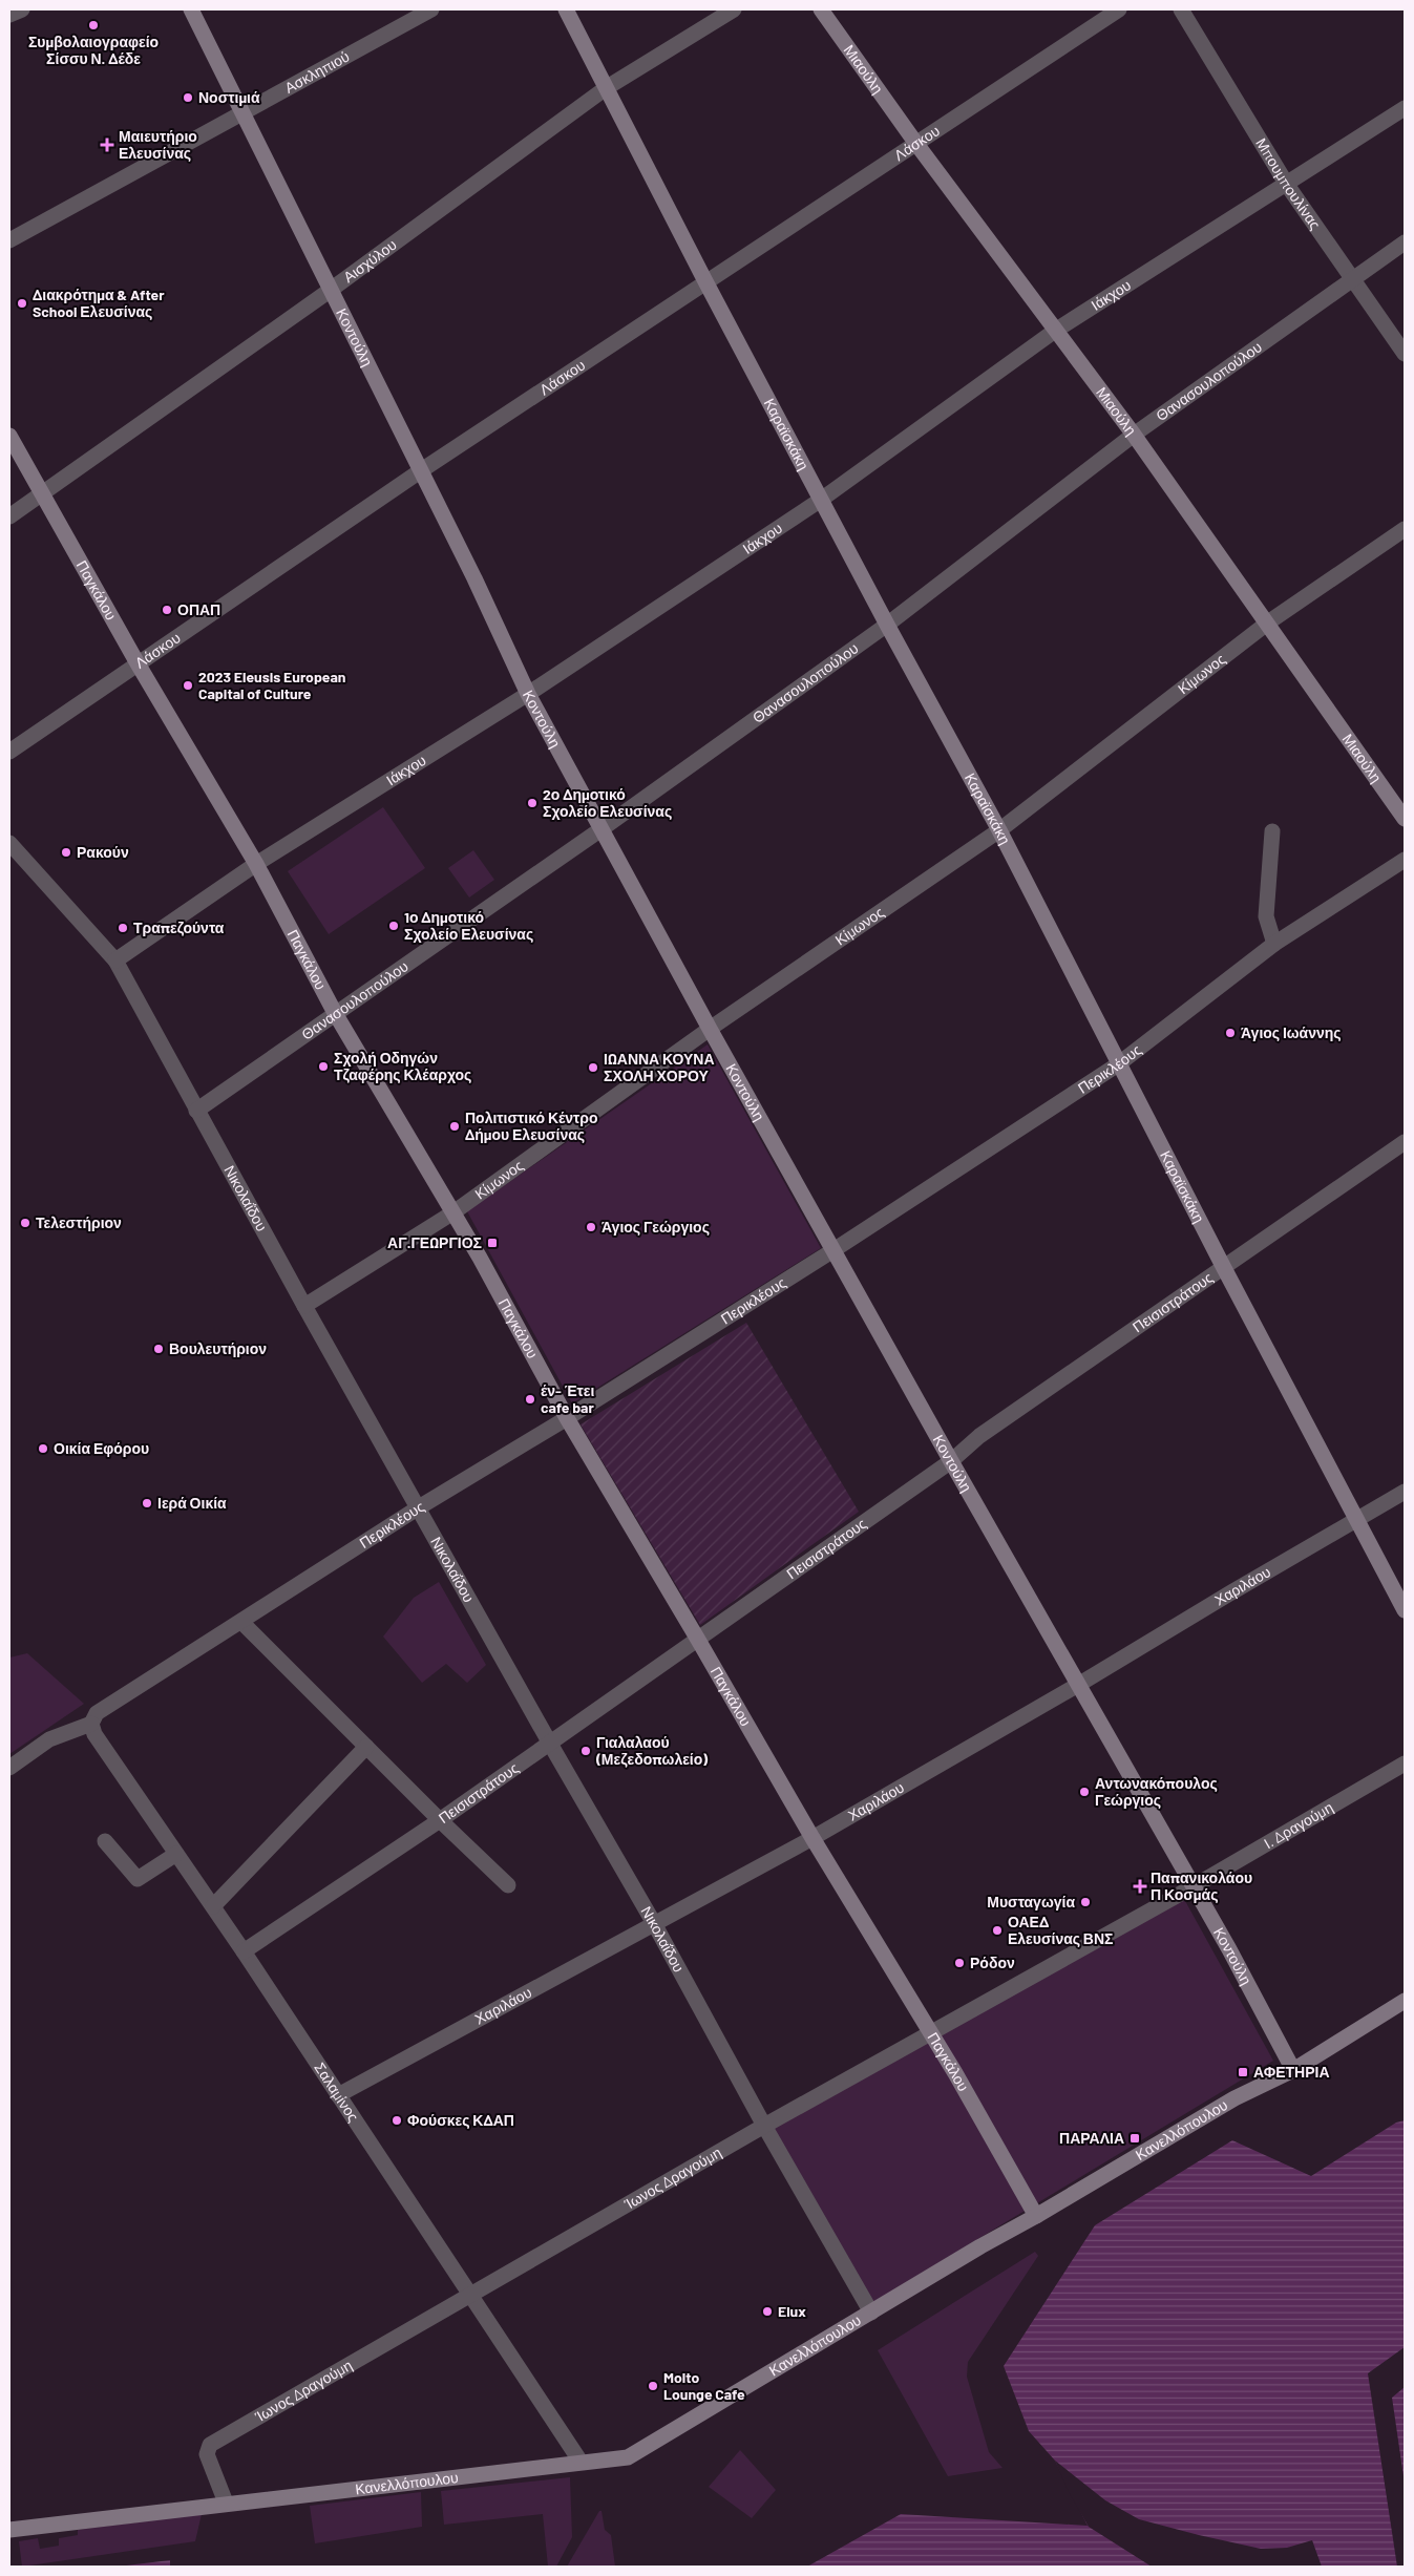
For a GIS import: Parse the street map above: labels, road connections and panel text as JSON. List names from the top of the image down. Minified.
{"streets":{"main road":["Μιαούλη","Κοντούλη","Καραϊσκάκη","Παγκάλου","Κανελλόπουλου"],"street":["Ασκληπιού","Λάσκου","Μπουμπουλίνας","Αισχύλου","Ιάκχου","Θανασουλοπούλου","Κίμωνος","Περικλέους","Νικολαΐδου","Πεισιστράτους","Χαριλάου","Ι. Δραγούμη","Σαλαμίνος","Ίωνος Δραγούμη"]},"crossings":[["Μιαούλη","Λάσκου"],["Μιαούλη","Ιάκχου"],["Μιαούλη","Θανασουλοπούλου"],["Μιαούλη","Κίμωνος"],["Ασκληπιού","Κοντούλη"],["Λάσκου","Κοντούλη"],["Λάσκου","Καραϊσκάκη"],["Λάσκου","Παγκάλου"],["Μπουμπουλίνας","Ιάκχου"],["Μπουμπουλίνας","Θανασουλοπούλου"],["Αισχύλου","Κοντούλη"],["Αισχύλου","Καραϊσκάκη"],["Αισχύλου","Παγκάλου"],["Ιάκχου","Κοντούλη"],["Ιάκχου","Καραϊσκάκη"],["Ιάκχου","Παγκάλου"],["Ιάκχου","Νικολαΐδου"],["Κοντούλη","Θανασουλοπούλου"],["Κοντούλη","Κίμωνος"],["Κοντούλη","Περικλέους"],["Κοντούλη","Πεισιστράτους"],["Κοντούλη","Χαριλάου"],["Κοντούλη","Ι. Δραγούμη"],["Κοντούλη","Κανελλόπουλου"],["Κοντούλη","Ίωνος Δραγούμη"],["Θανασουλοπούλου","Καραϊσκάκη"],["Θανασουλοπούλου","Παγκάλου"],["Θανασουλοπούλου","Νικολαΐδου"],["Καραϊσκάκη","Κίμωνος"],["Καραϊσκάκη","Περικλέους"],["Καραϊσκάκη","Πεισιστράτους"],["Καραϊσκάκη","Χαριλάου"],["Παγκάλου","Κίμωνος"],["Παγκάλου","Περικλέους"],["Παγκάλου","Πεισιστράτους"],["Παγκάλου","Χαριλάου"],["Παγκάλου","Κανελλόπουλου"],["Παγκάλου","Ίωνος Δραγούμη"],["Κίμωνος","Νικολαΐδου"],["Περικλέους","Νικολαΐδου"],["Περικλέους","Σαλαμίνος"],["Νικολαΐδου","Πεισιστράτους"],["Νικολαΐδου","Χαριλάου"],["Νικολαΐδου","Κανελλόπουλου"],["Νικολαΐδου","Ίωνος Δραγούμη"],["Πεισιστράτους","Σαλαμίνος"],["Χαριλάου","Σαλαμίνος"],["Ι. Δραγούμη","Ίωνος Δραγούμη"],["Σαλαμίνος","Κανελλόπουλου"],["Σαλαμίνος","Ίωνος Δραγούμη"],["Κανελλόπουλου","Ίωνος Δραγούμη"]],"places":{"other":["Συμβολαιογραφείο Σίσσυ Ν. Δέδε","Νοστιμιά","Διακρότημα & After School Ελευσίνας","ΟΠΑΠ","2023 Eleusis European Capital of Culture","2ο Δημοτικό Σχολείο Ελευσίνας","Ρακούν","1ο Δημοτικό Σχολείο Ελευσίνας","Τραπεζούντα","Άγιος Ιωάννης","Σχολή Οδηγών Τζαφέρης Κλέαρχος","ΙΩΑΝΝΑ ΚΟΥΝΑ ΣΧΟΛΗ ΧΟΡΟΥ","Πολιτιστικό Κέντρο Δήμου Ελευσίνας","Τελεστήριον","Άγιος Γεώργιος","Βουλευτήριον","έν- Έτει cafe bar","Οικία Εφόρου","Ιερά Οικία","Γιαλαλαού (Μεζεδοπωλείο)","Αντωνακόπουλος Γεώργιος","Μυσταγωγία","ΟΑΕΔ Ελευσίνας ΒΝΣ","Ρόδον","Φούσκες ΚΔΑΠ","Elux","Molto Lounge Cafe"],"health":["Μαιευτήριο Ελευσίνας","Παπανικολάου Π Κοσμάς"],"transit":["ΑΓ.ΓΕΩΡΓΙΟΣ","ΑΦΕΤΗΡΙΑ","ΠΑΡΑΛΙΑ"]}}
